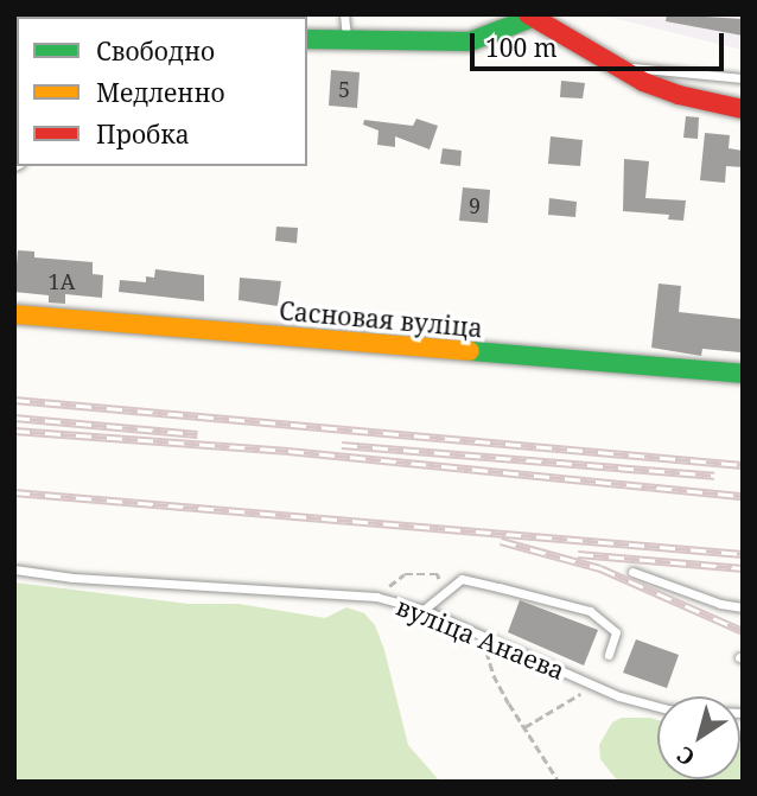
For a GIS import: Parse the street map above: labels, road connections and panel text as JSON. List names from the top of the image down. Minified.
{"streets":{"street":["Сасновая вуліца"],"lane":["вуліца Анаева"]},"house_numbers":["5","9","1А"],"legend":["Свободно","Медленно","Пробка"],"scale_bar":"100 m","north":"bottom left"}
